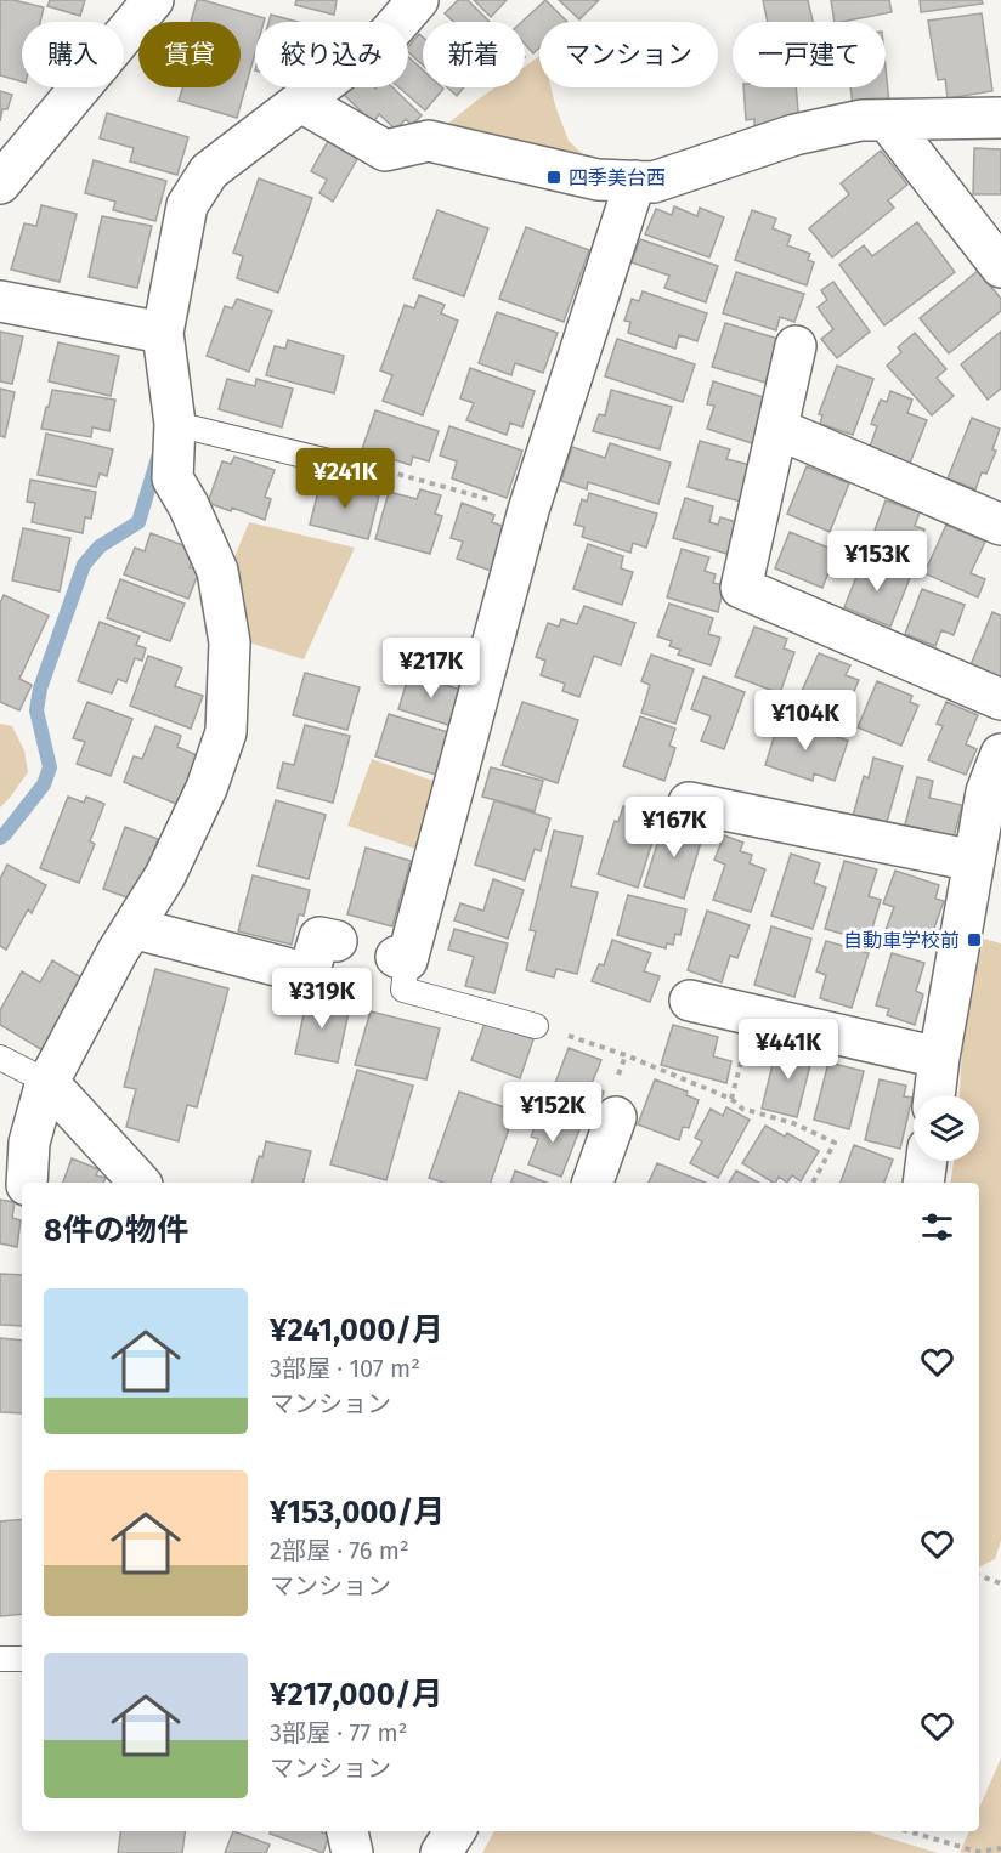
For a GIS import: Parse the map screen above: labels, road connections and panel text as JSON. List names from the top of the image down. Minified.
{"places":{"transit":["四季美台西","自動車学校前"]},"page":{"chip":["購入","賃貸","絞り込み","新着","マンション","一戸建て"],"price":["¥241K","¥153K","¥217K","¥104K","¥167K","¥319K","¥441K","¥152K"],"heading":"8件の物件","list":[{"name":"¥241,000/月","note":"3部屋 · 107 m² · マンション"},{"name":"¥153,000/月","note":"2部屋 · 76 m² · マンション"},{"name":"¥217,000/月","note":"3部屋 · 77 m² · マンション"}]}}
